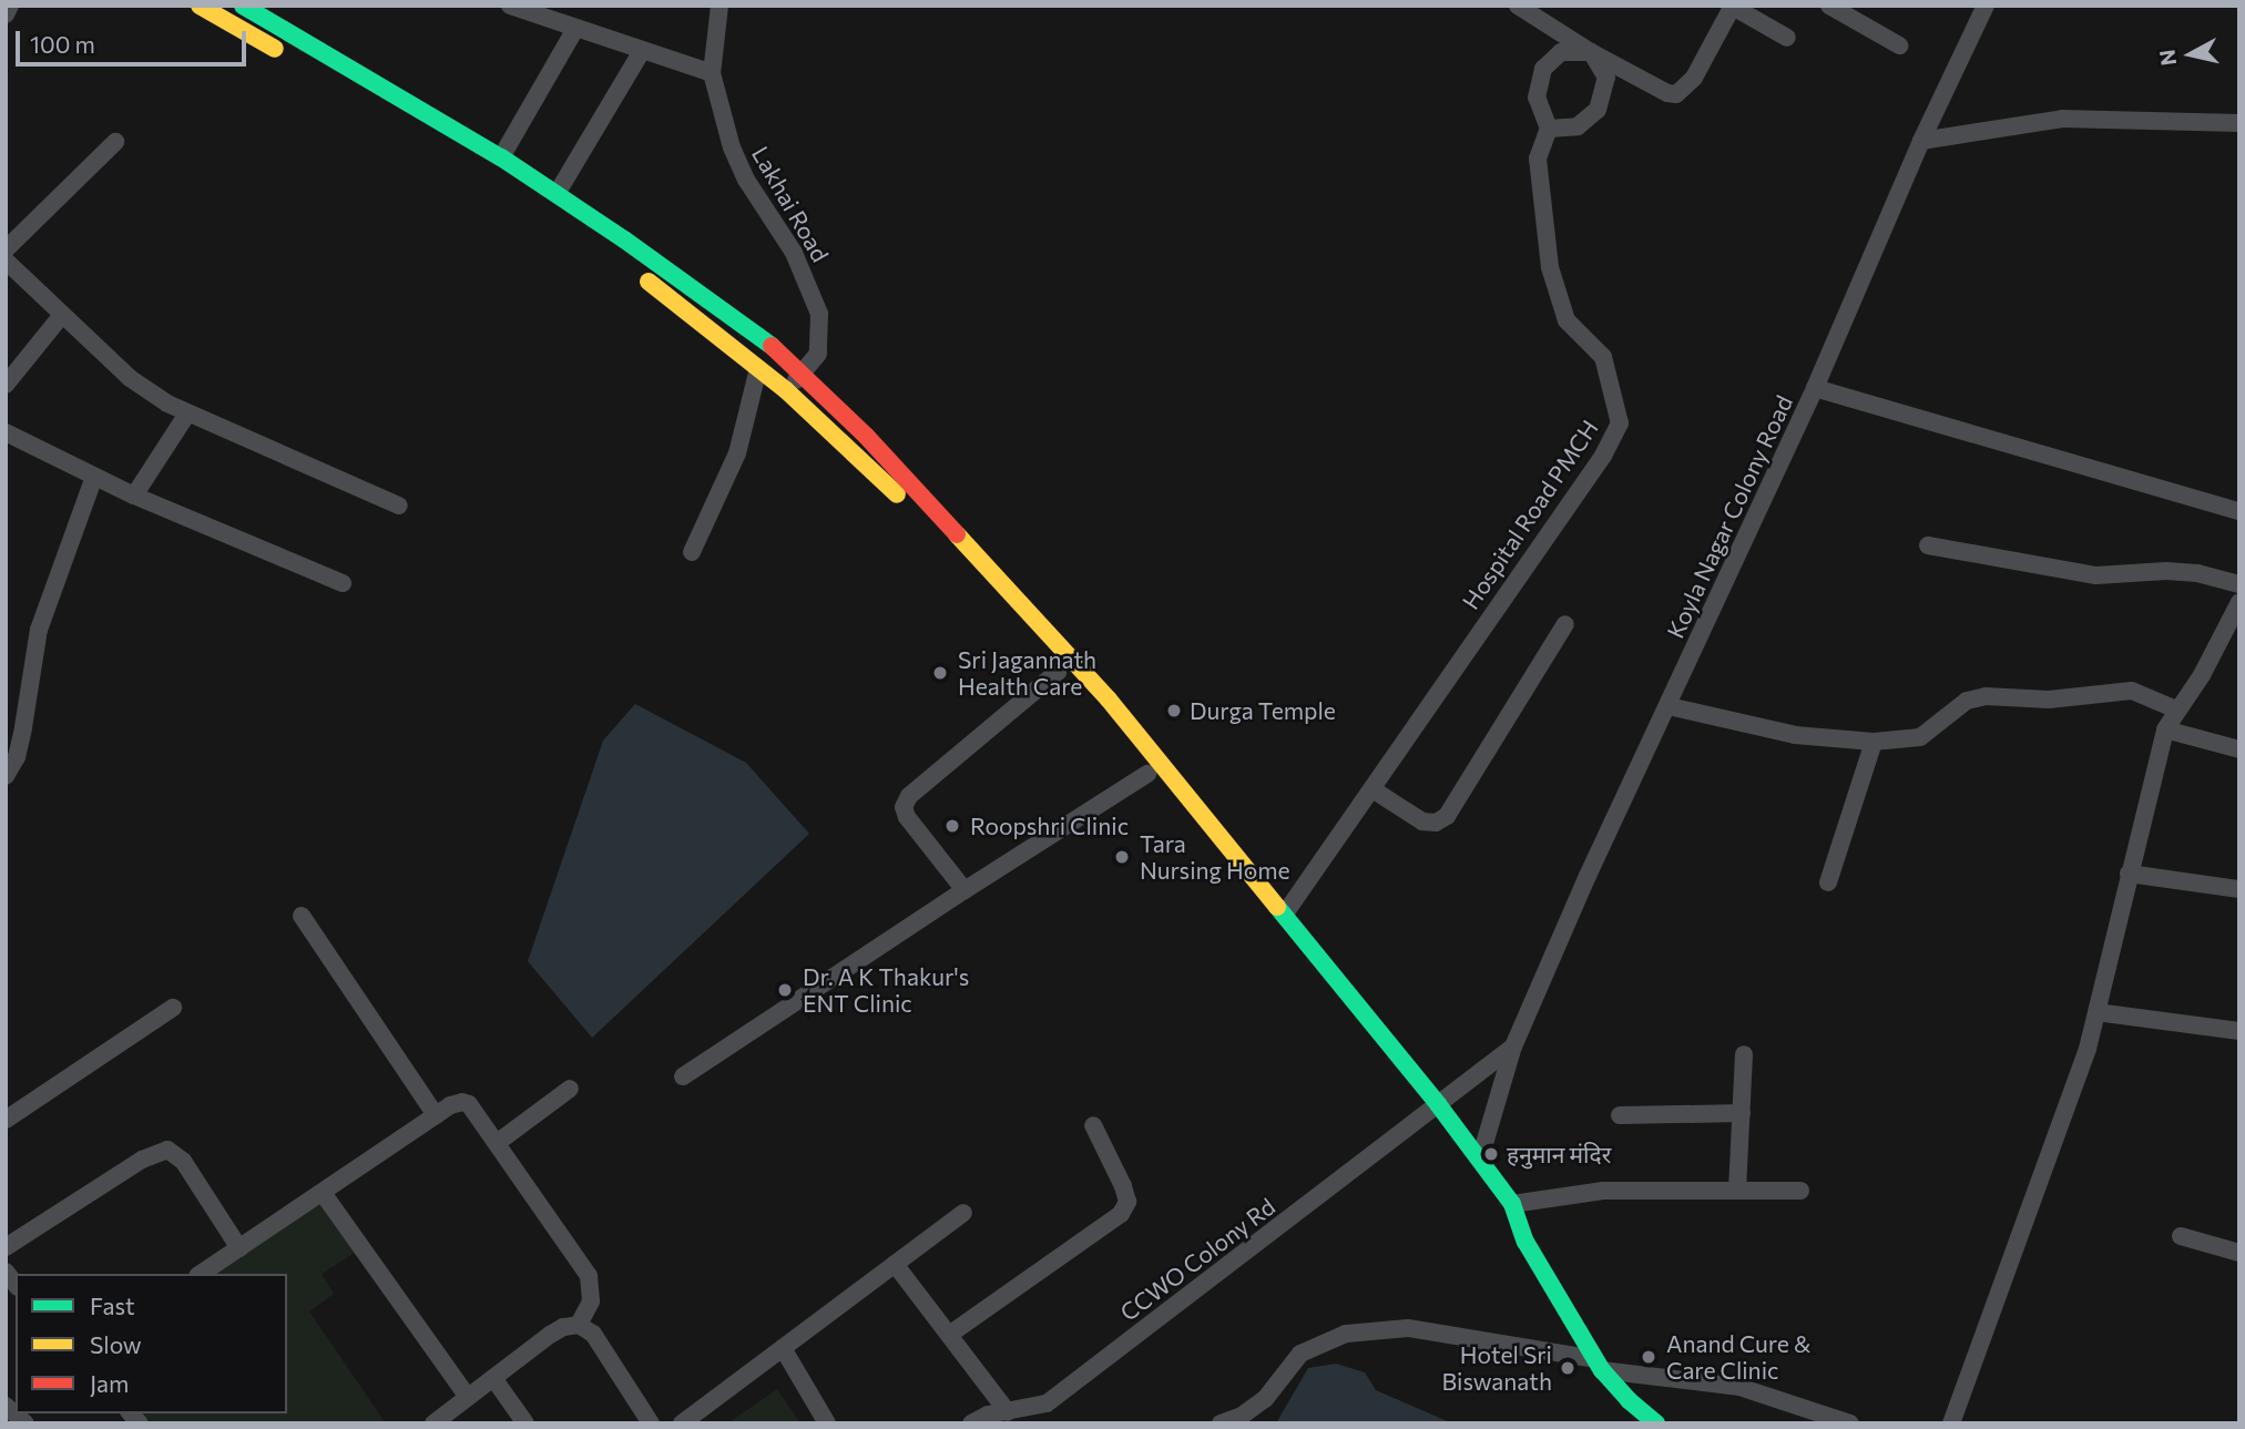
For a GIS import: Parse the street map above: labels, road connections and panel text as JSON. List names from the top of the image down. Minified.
{"streets":{"street":["Lakhai Road","Hospital Road PMCH","Koyla Nagar Colony Road","CCWO Colony Rd"]},"crossings":[["Koyla Nagar Colony Road","CCWO Colony Rd"]],"places":["Sri Jagannath Health Care","Durga Temple","Roopshri Clinic","Tara Nursing Home","Dr. A K Thakur's ENT Clinic","हनुमान मंदिर","Anand Cure & Care Clinic","Hotel Sri Biswanath"],"legend":["Fast","Slow","Jam"],"scale_bar":"100 m","north":"left"}
